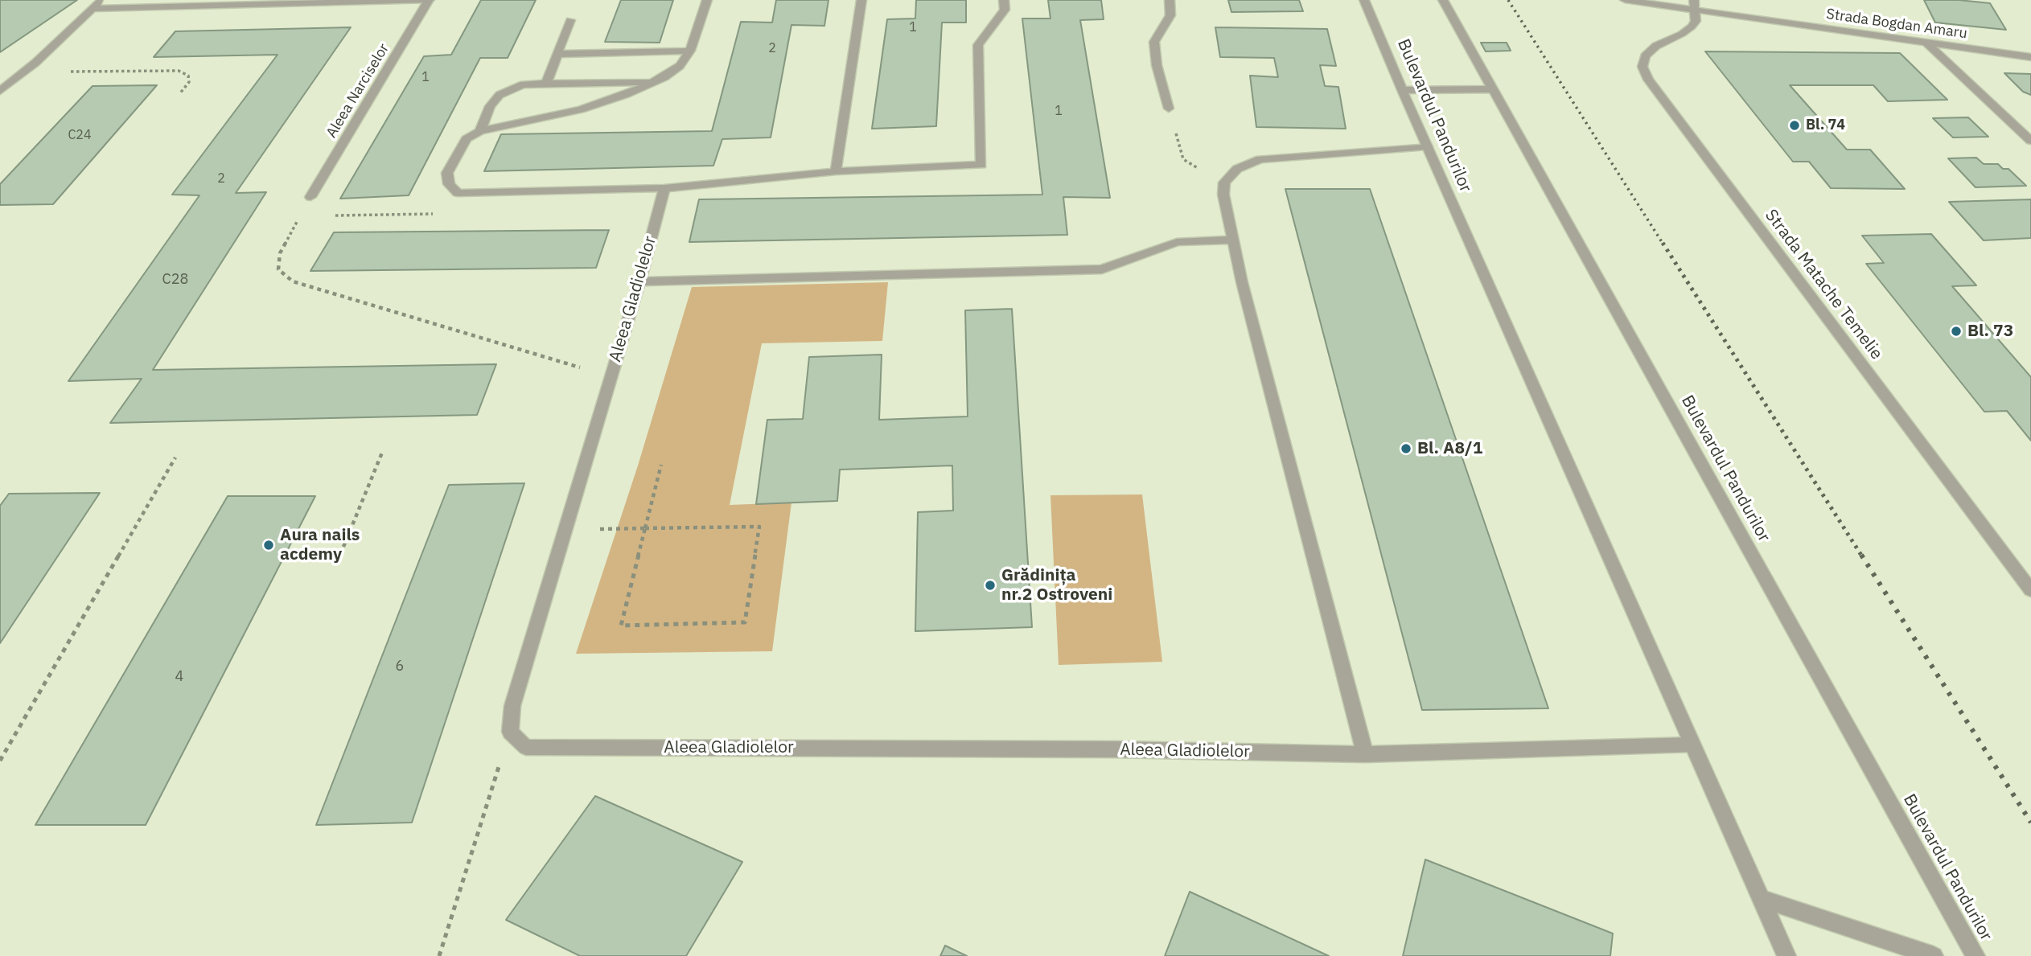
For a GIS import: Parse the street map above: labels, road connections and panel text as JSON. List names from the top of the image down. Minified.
{"streets":{"street":["Strada Bogdan Amaru","Aleea Narciselor","Bulevardul Pandurilor","Strada Matache Temelie","Aleea Gladiolelor"]},"crossings":[["Strada Bogdan Amaru","Strada Matache Temelie"],["Bulevardul Pandurilor","Aleea Gladiolelor"]],"places":["Bl. 74","Bl. 73","Bl. A8/1","Aura nails acdemy","Grădinița nr.2 Ostroveni"],"house_numbers":["1","2","1","1","C24","2","C28","6","4"]}
